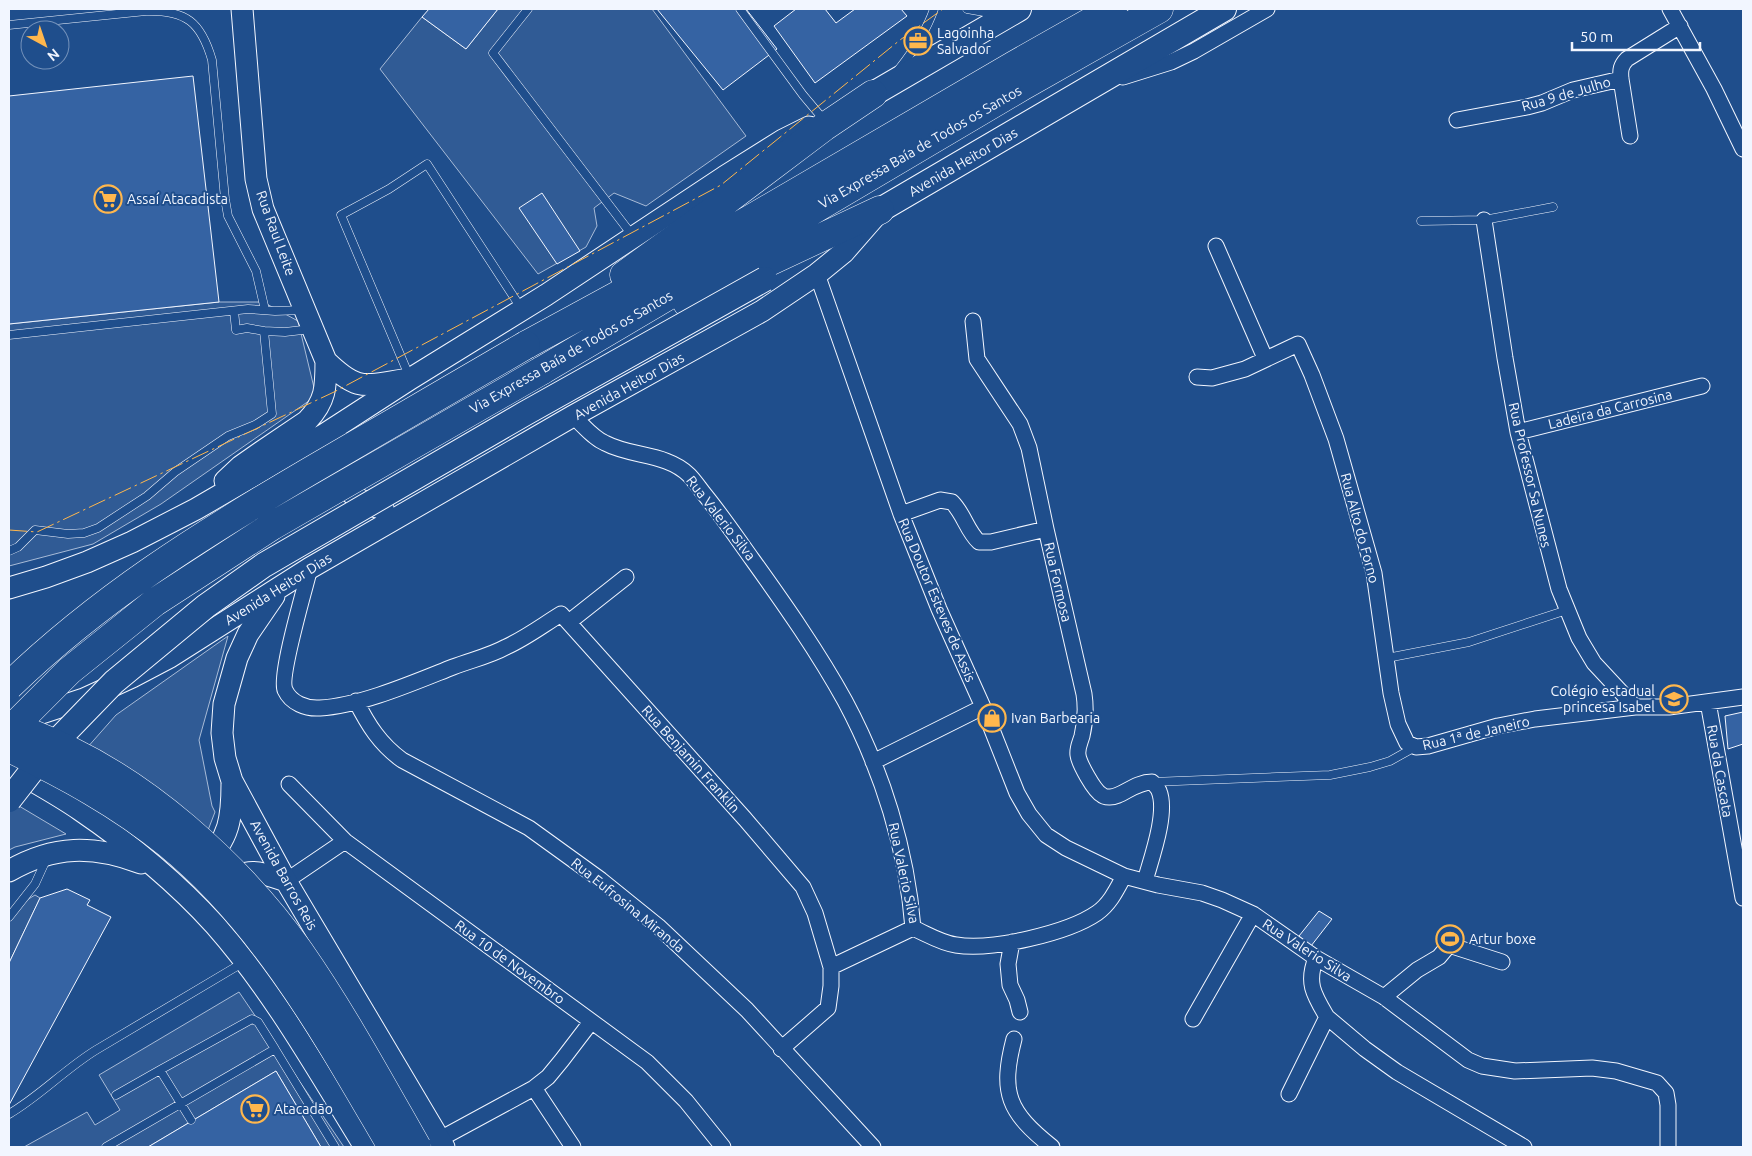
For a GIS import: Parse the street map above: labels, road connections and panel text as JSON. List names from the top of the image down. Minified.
{"streets":{"highway":["Via Expressa Baía de Todos os Santos"],"main road":["Avenida Heitor Dias","Rua Raul Leite","Avenida Barros Reis"],"street":["Rua 9 de Julho","Ladeira da Carrosina","Rua Professor Sa Nunes","Rua Valerio Silva","Rua Alto do Forno","Rua Formosa","Rua Doutor Esteves de Assis","Rua 1ª de Janeiro","Rua Benjamin Franklin","Rua da Cascata","Rua Eufrosina Miranda","Rua 10 de Novembro"]},"crossings":[["Avenida Heitor Dias","Rua Valerio Silva"],["Avenida Heitor Dias","Rua Doutor Esteves de Assis"],["Avenida Heitor Dias","Avenida Barros Reis"],["Ladeira da Carrosina","Rua Professor Sa Nunes"],["Rua Professor Sa Nunes","Rua 1ª de Janeiro"],["Rua Valerio Silva","Rua Doutor Esteves de Assis"],["Rua Alto do Forno","Rua 1ª de Janeiro"],["Rua Formosa","Rua 1ª de Janeiro"],["Rua 1ª de Janeiro","Rua da Cascata"],["Rua Benjamin Franklin","Rua Eufrosina Miranda"]],"places":{"office":["Lagoinha Salvador"],"supermarket":["Assaí Atacadista","Atacadão"],"school or university":["Colégio estadual princesa Isabel"],"shop":["Ivan Barbearia"],"sports":["Artur boxe"]},"scale_bar":"50 m","north":"bottom right"}
